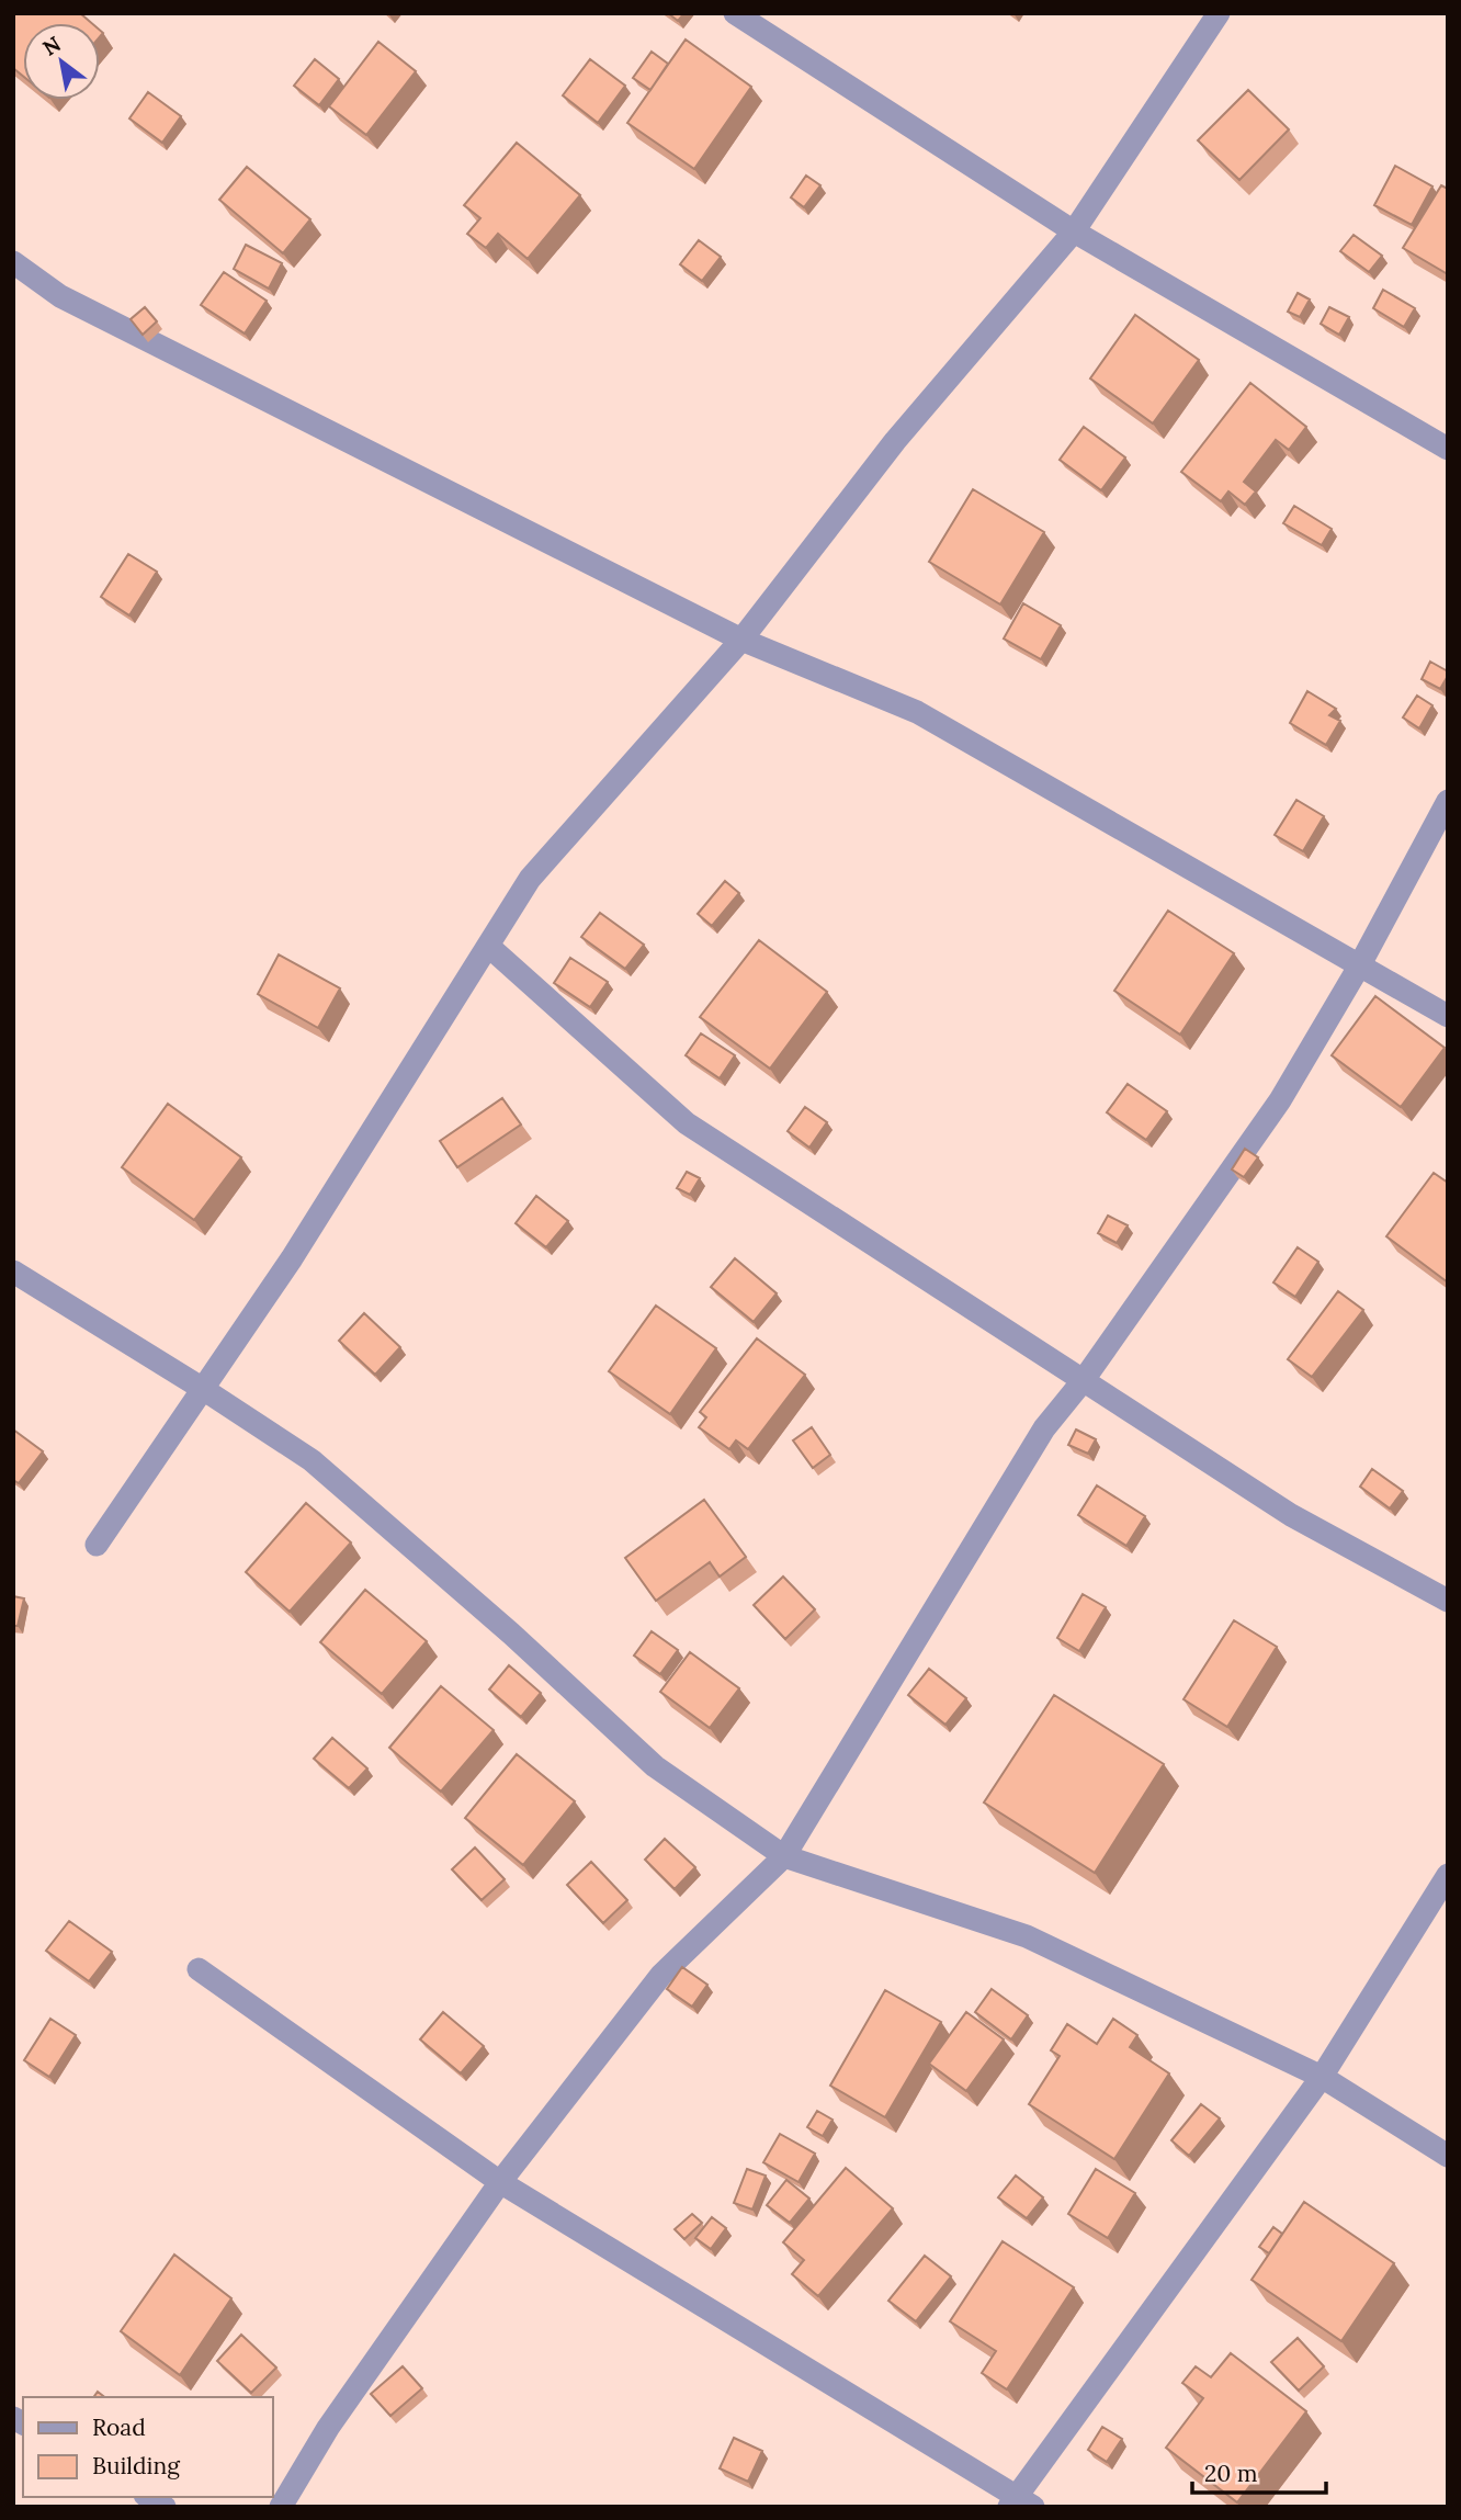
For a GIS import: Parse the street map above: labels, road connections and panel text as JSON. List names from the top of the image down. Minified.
{"legend":["Road","Building"],"scale_bar":"20 m","north":"top left"}
